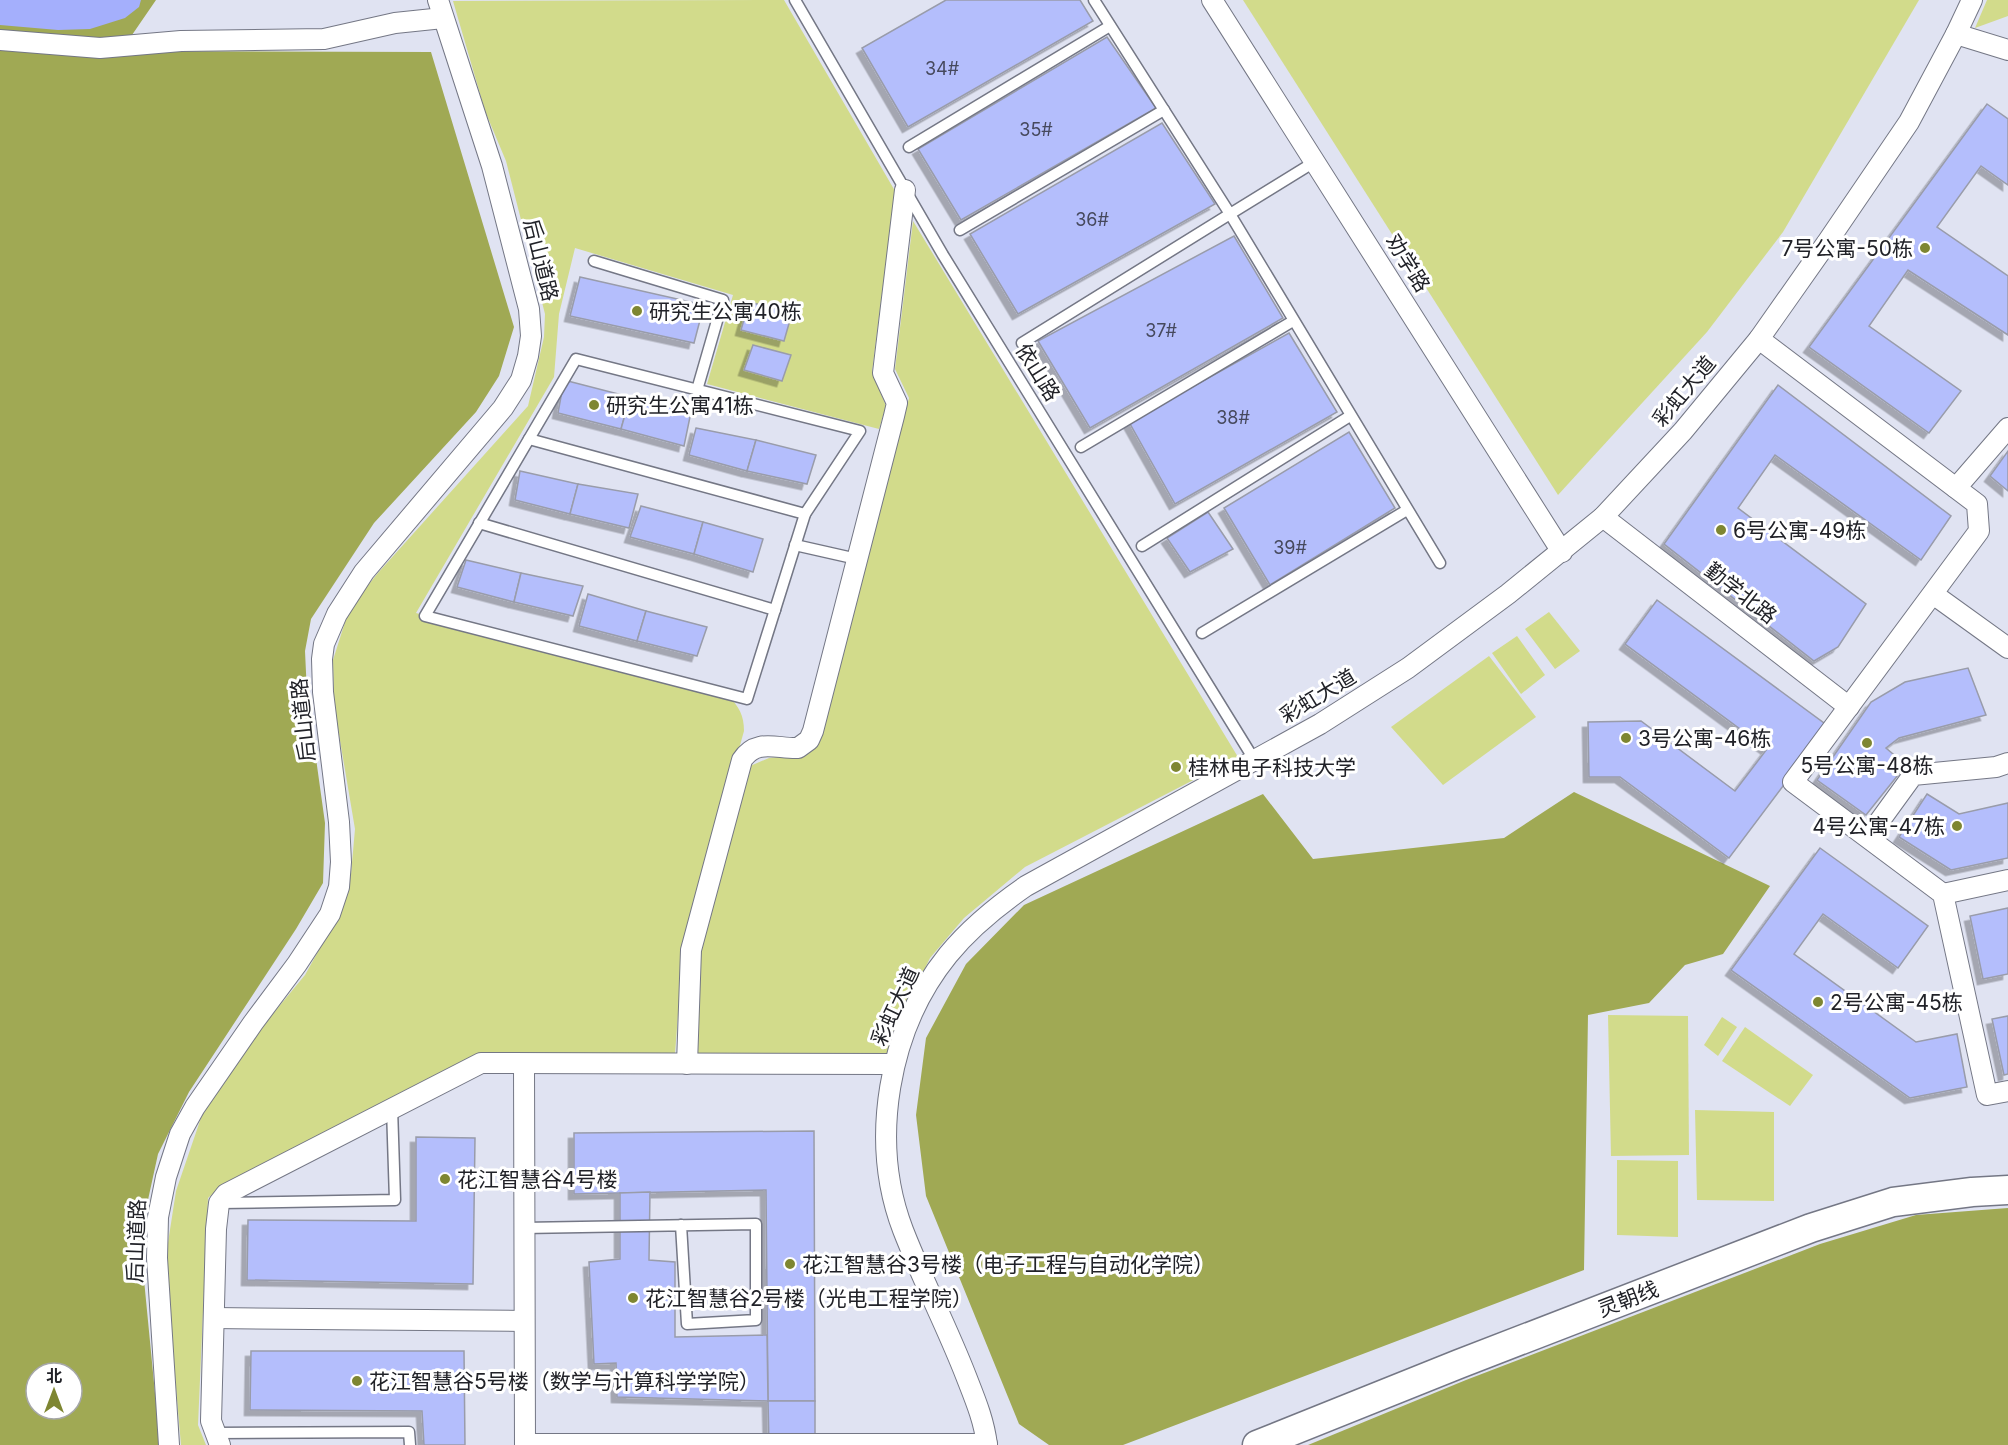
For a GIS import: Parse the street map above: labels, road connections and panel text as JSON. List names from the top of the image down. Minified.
{"streets":{"main road":["灵朝线"],"street":["后山道路","劝学路","彩虹大道","勤学北路"],"lane":["依山路"]},"crossings":[["劝学路","彩虹大道"],["依山路","彩虹大道"],["彩虹大道","勤学北路"]],"places":["7号公寓-50栋","研究生公寓40栋","研究生公寓41栋","6号公寓-49栋","3号公寓-46栋","5号公寓-48栋","桂林电子科技大学","4号公寓-47栋","2号公寓-45栋","花江智慧谷4号楼","花江智慧谷3号楼（电子工程与自动化学院）","花江智慧谷2号楼（光电工程学院）","花江智慧谷5号楼（数学与计算科学学院）"],"house_numbers":["34#","35#","36#","37#","38#","39#"],"north":"top"}
